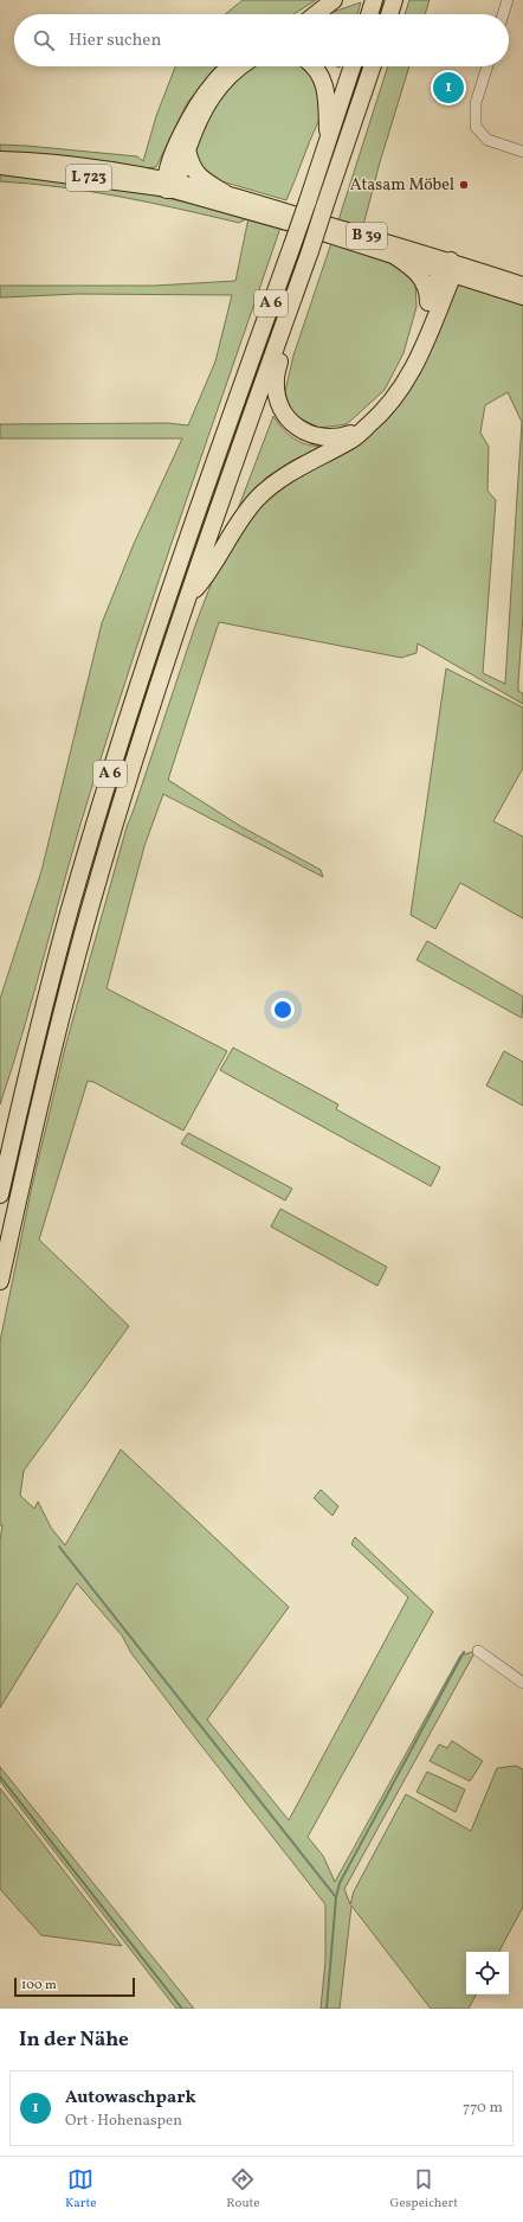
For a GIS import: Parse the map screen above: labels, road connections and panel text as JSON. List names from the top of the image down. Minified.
{"streets":{"highway":["A 6"],"main road":["L 723","B 39"]},"crossings":[["L 723","B 39"]],"places":["Atasam Möbel"],"scale_bar":"100 m","page":{"search":"Hier suchen","pins":"1","scale":"100 m","heading":"In der Nähe","list":[{"mark":"1","name":"Autowaschpark","note":"Ort · Hohenaspen","value":"770 m"}],"nav":["Karte","Route","Gespeichert"]}}
